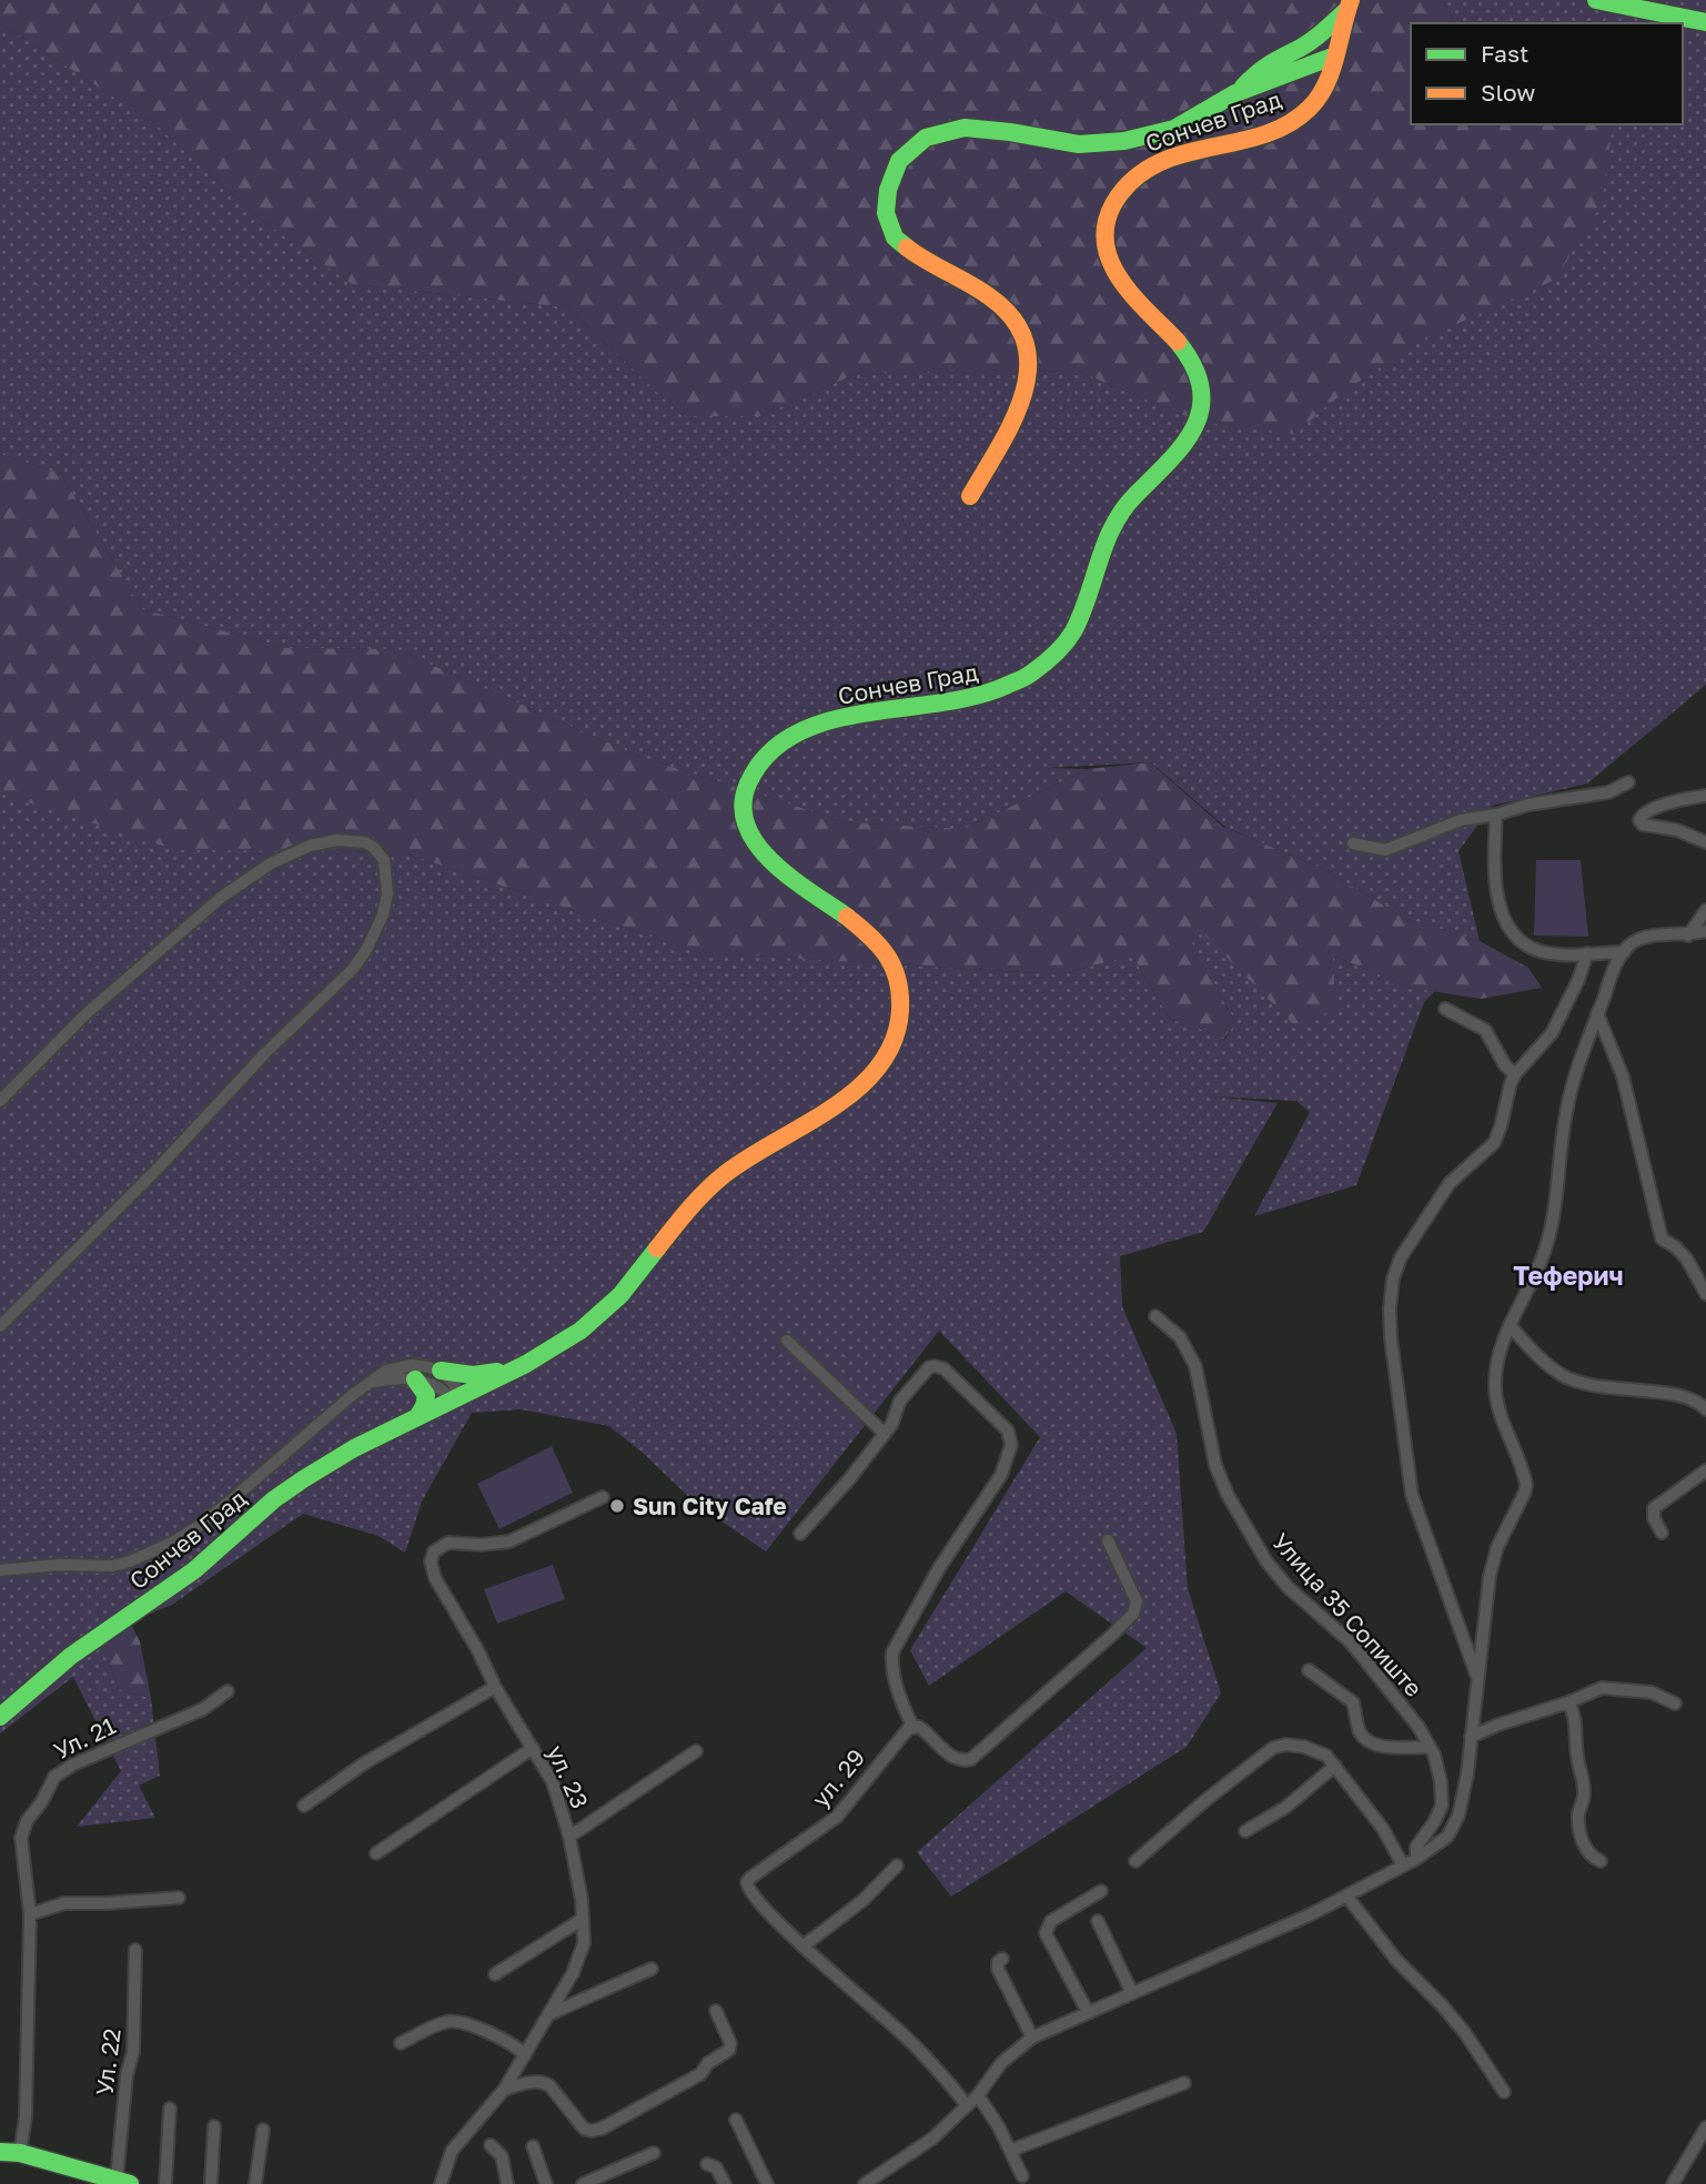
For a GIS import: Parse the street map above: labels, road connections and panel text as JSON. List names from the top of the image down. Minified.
{"streets":{"main road":["Сончев Град"],"street":["Улица 35 Сопиште","Ул. 21","ул. 23","ул. 29","Ул. 22"]},"districts":["Теферич"],"places":["Sun City Cafe"],"legend":["Fast","Slow"]}
